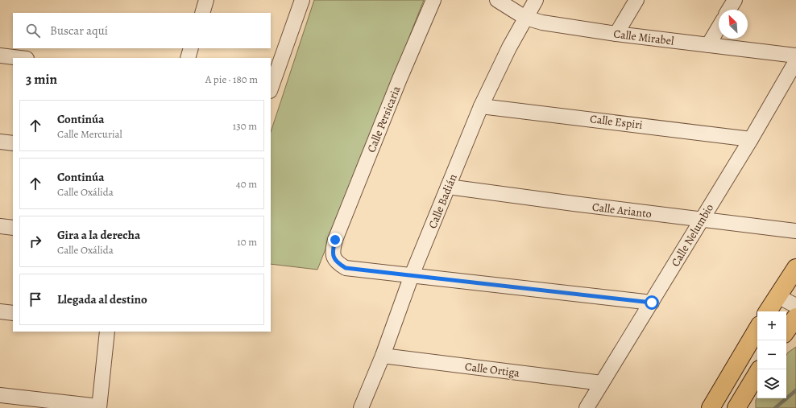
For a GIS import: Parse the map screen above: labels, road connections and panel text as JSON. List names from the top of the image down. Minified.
{"streets":{"street":["Calle Mirabel","Calle Persicaria","Calle Espiri","Calle Badián","Calle Arianto","Calle Nelumbio","Calle Ortiga"]},"crossings":[["Calle Mirabel","Calle Badián"],["Calle Persicaria","Calle Badián"],["Calle Espiri","Calle Badián"],["Calle Espiri","Calle Nelumbio"],["Calle Badián","Calle Arianto"],["Calle Badián","Calle Ortiga"],["Calle Arianto","Calle Nelumbio"],["Calle Nelumbio","Calle Ortiga"]],"north":"top left","page":{"search":"Buscar aquí","heading":["3 min","A pie · 180 m"],"list":[["Continúa","Calle Mercurial","130 m"],["Continúa","Calle Oxálida","40 m"],["Gira a la derecha","Calle Oxálida","10 m"],"Llegada al destino"],"map_buttons":["+","−"]}}
